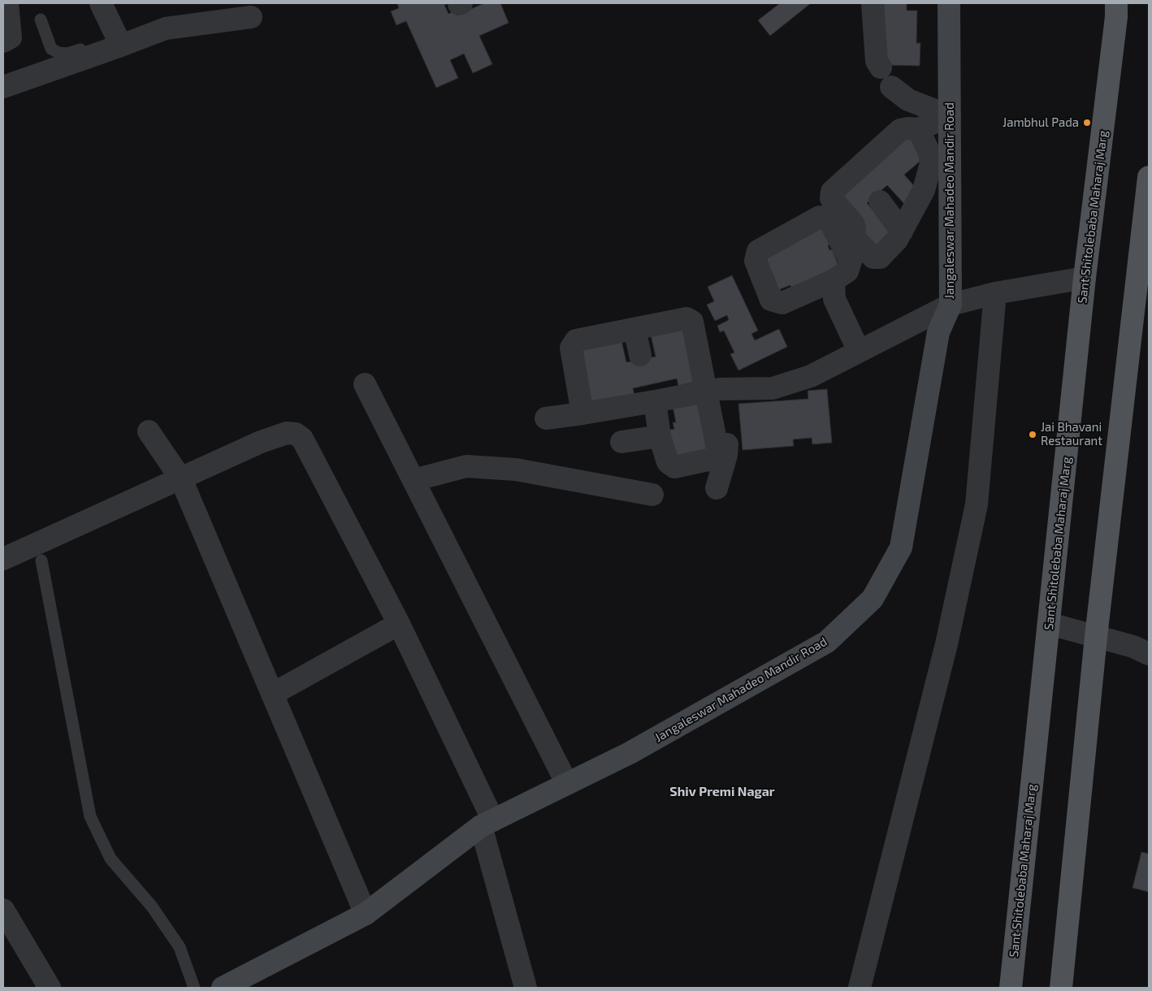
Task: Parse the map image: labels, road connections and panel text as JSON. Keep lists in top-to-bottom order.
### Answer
{
  "streets": {
    "main road": ["Jangaleswar Mahadeo Mandir Road", "Sant Shitolebaba Maharaj Marg"]
  },
  "districts": ["Shiv Premi Nagar"],
  "places": ["Jambhul Pada", "Jai Bhavani Restaurant"]
}
